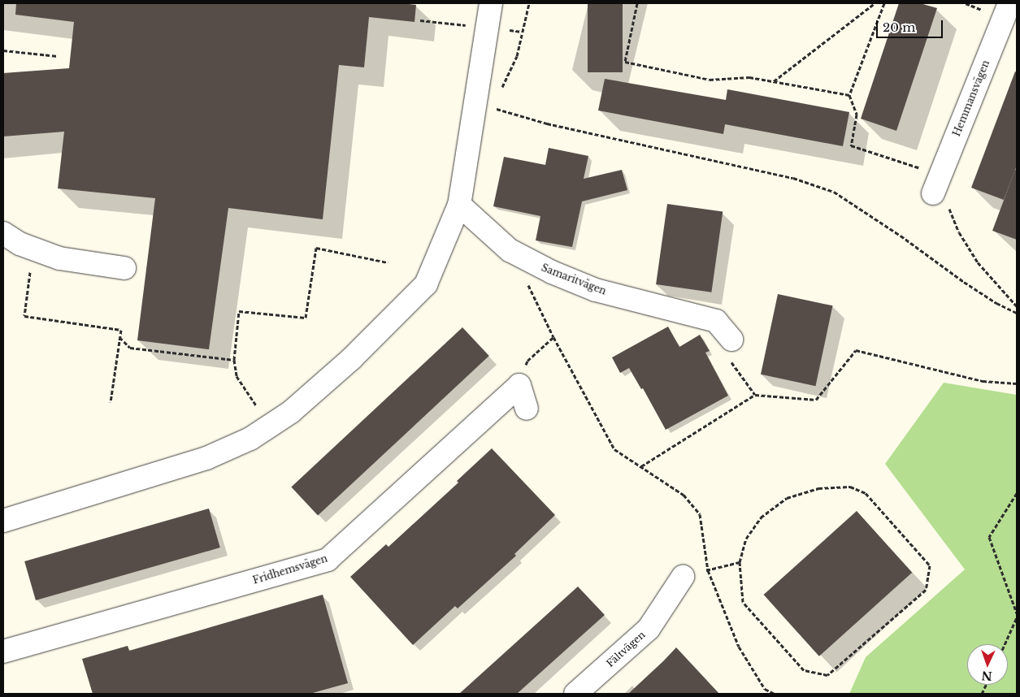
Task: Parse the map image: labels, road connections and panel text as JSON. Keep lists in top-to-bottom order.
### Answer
{
  "streets": {
    "street": [
      "Hemmansvägen",
      "Samaritvägen",
      "Fridhemsvägen",
      "Fältvägen"
    ]
  },
  "scale_bar": "20 m",
  "north": "bottom"
}
